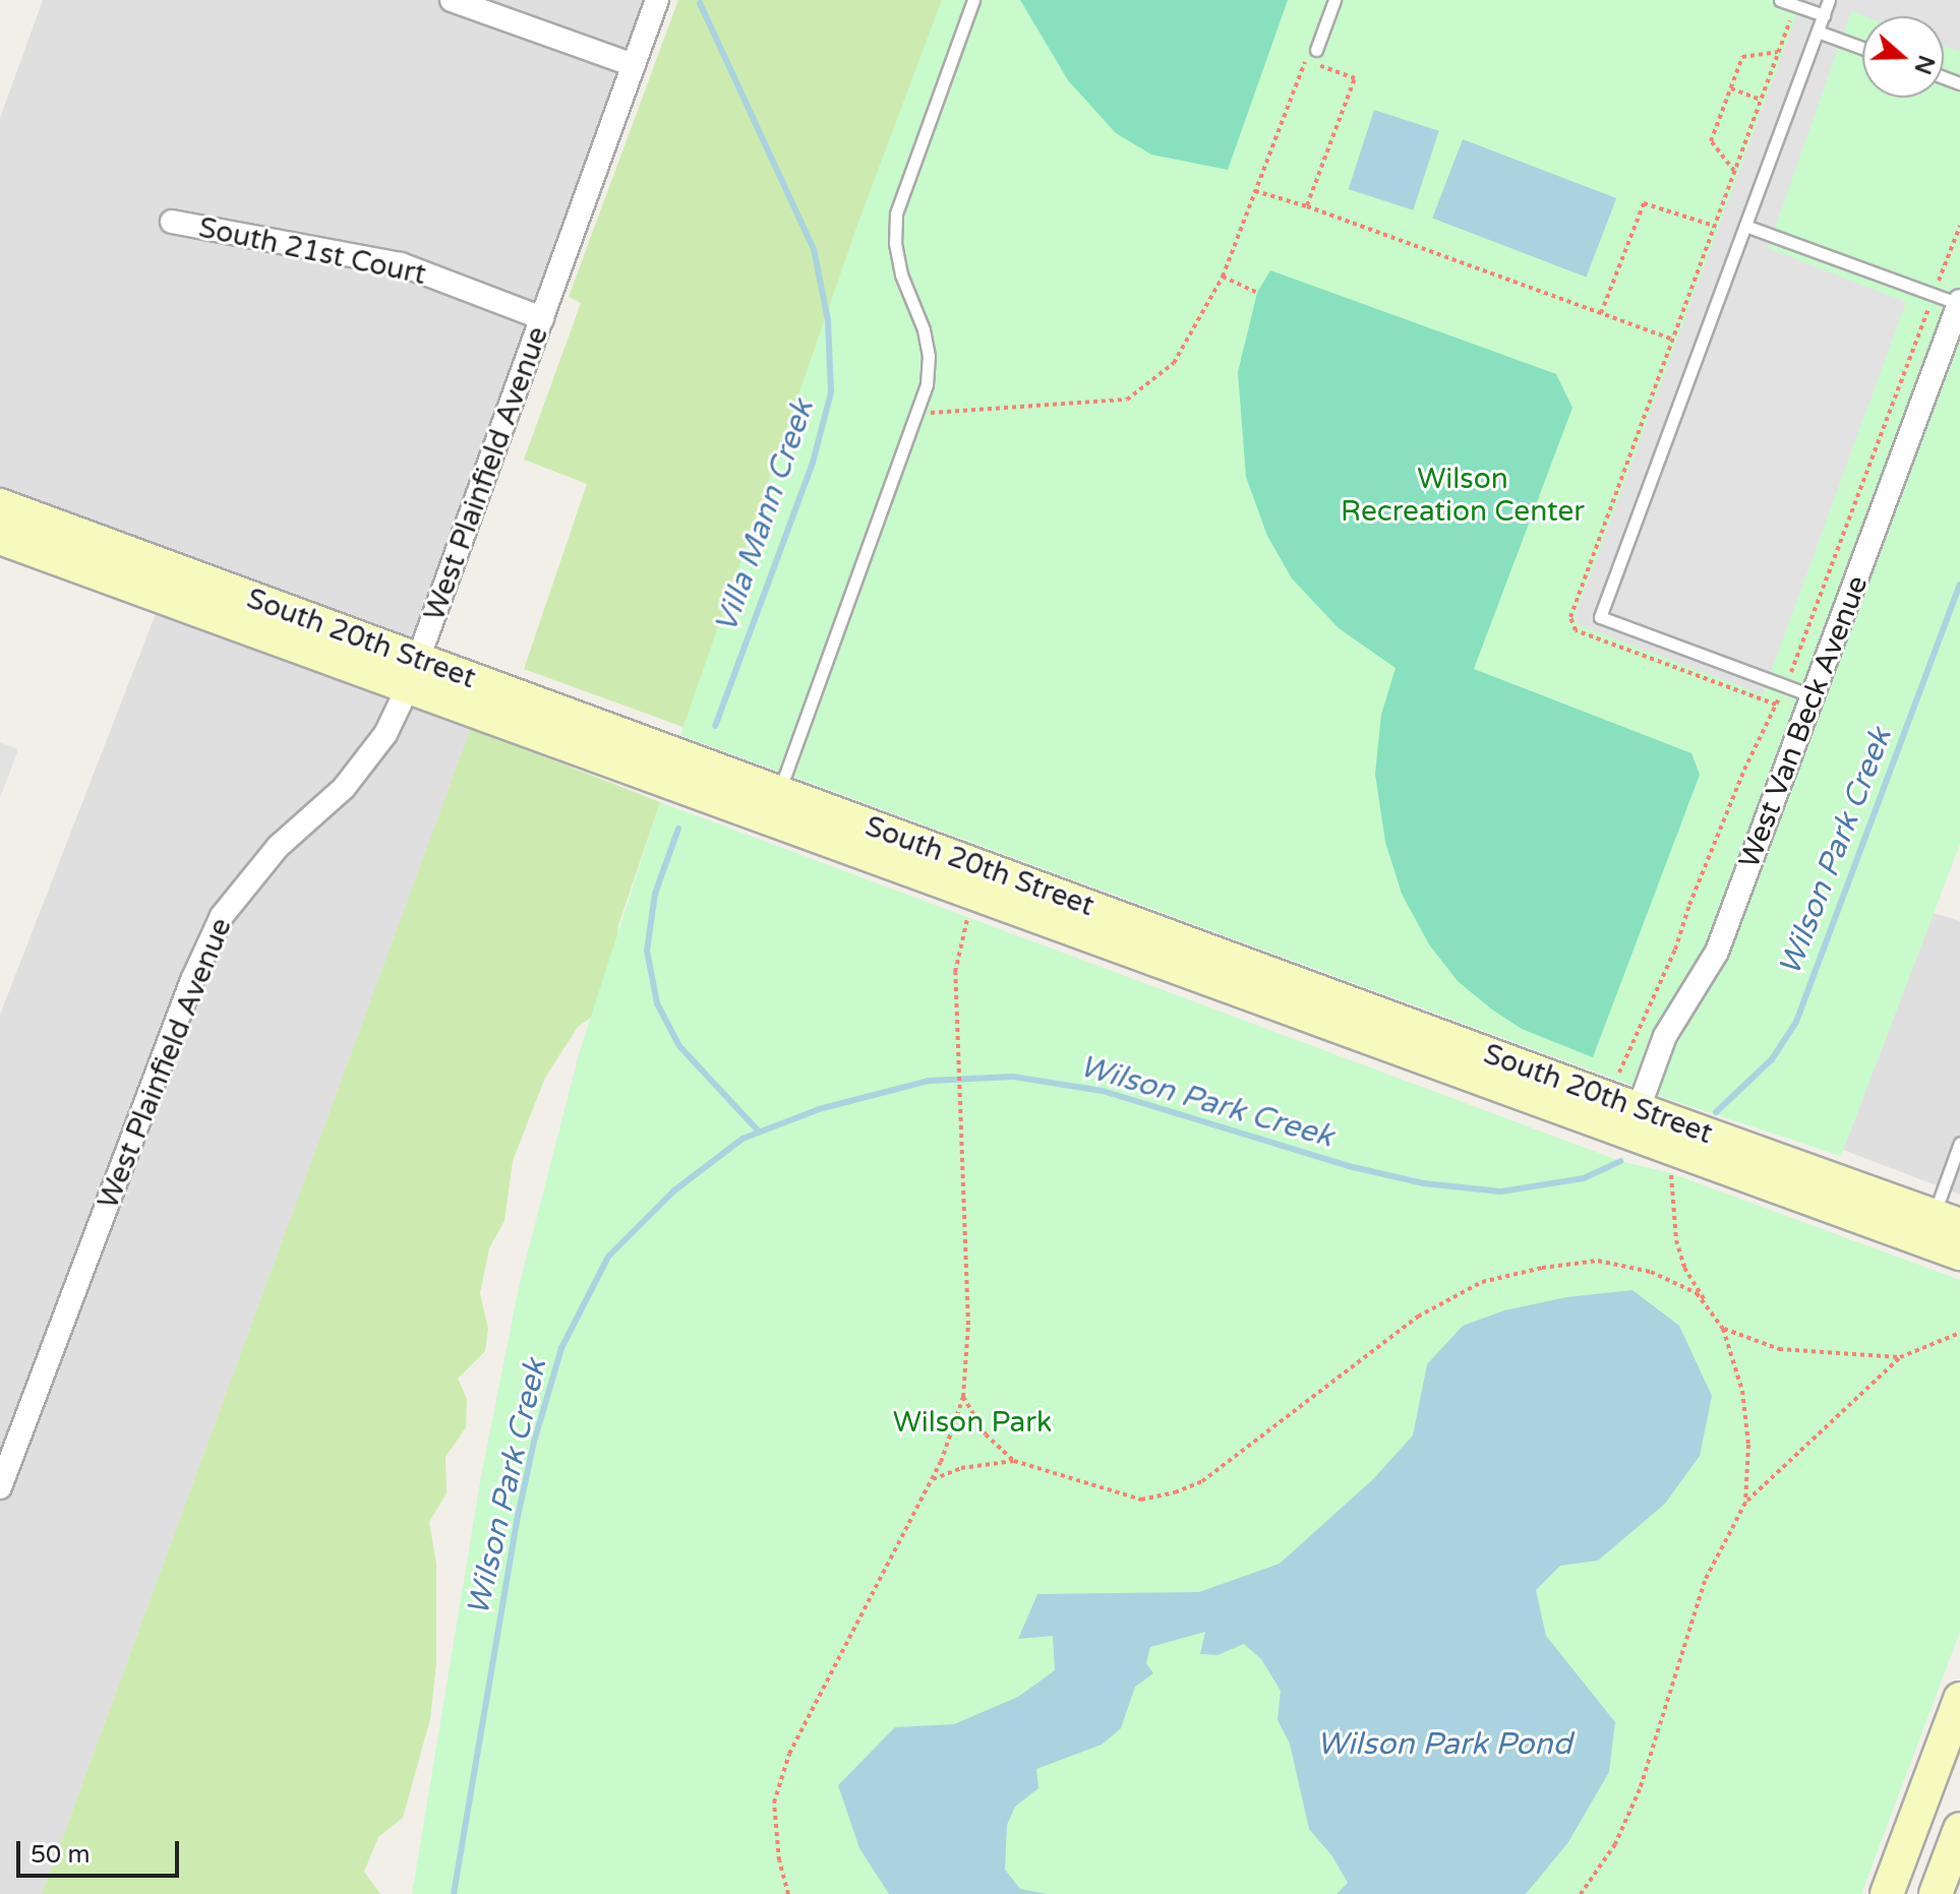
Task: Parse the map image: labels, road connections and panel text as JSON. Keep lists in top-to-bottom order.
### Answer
{
  "streets": {
    "street": [
      "South 21st Court",
      "West Plainfield Avenue",
      "South 20th Street",
      "West Van Beck Avenue"
    ]
  },
  "crossings": [
    ["South 21st Court", "West Plainfield Avenue"],
    ["West Plainfield Avenue", "South 20th Street"],
    ["South 20th Street", "West Van Beck Avenue"]
  ],
  "water": ["Villa Mann Creek", "Wilson Park Creek", "Wilson Park Pond"],
  "parks": ["Wilson Recreation Center", "Wilson Park"],
  "scale_bar": "50 m",
  "north": "right"
}
